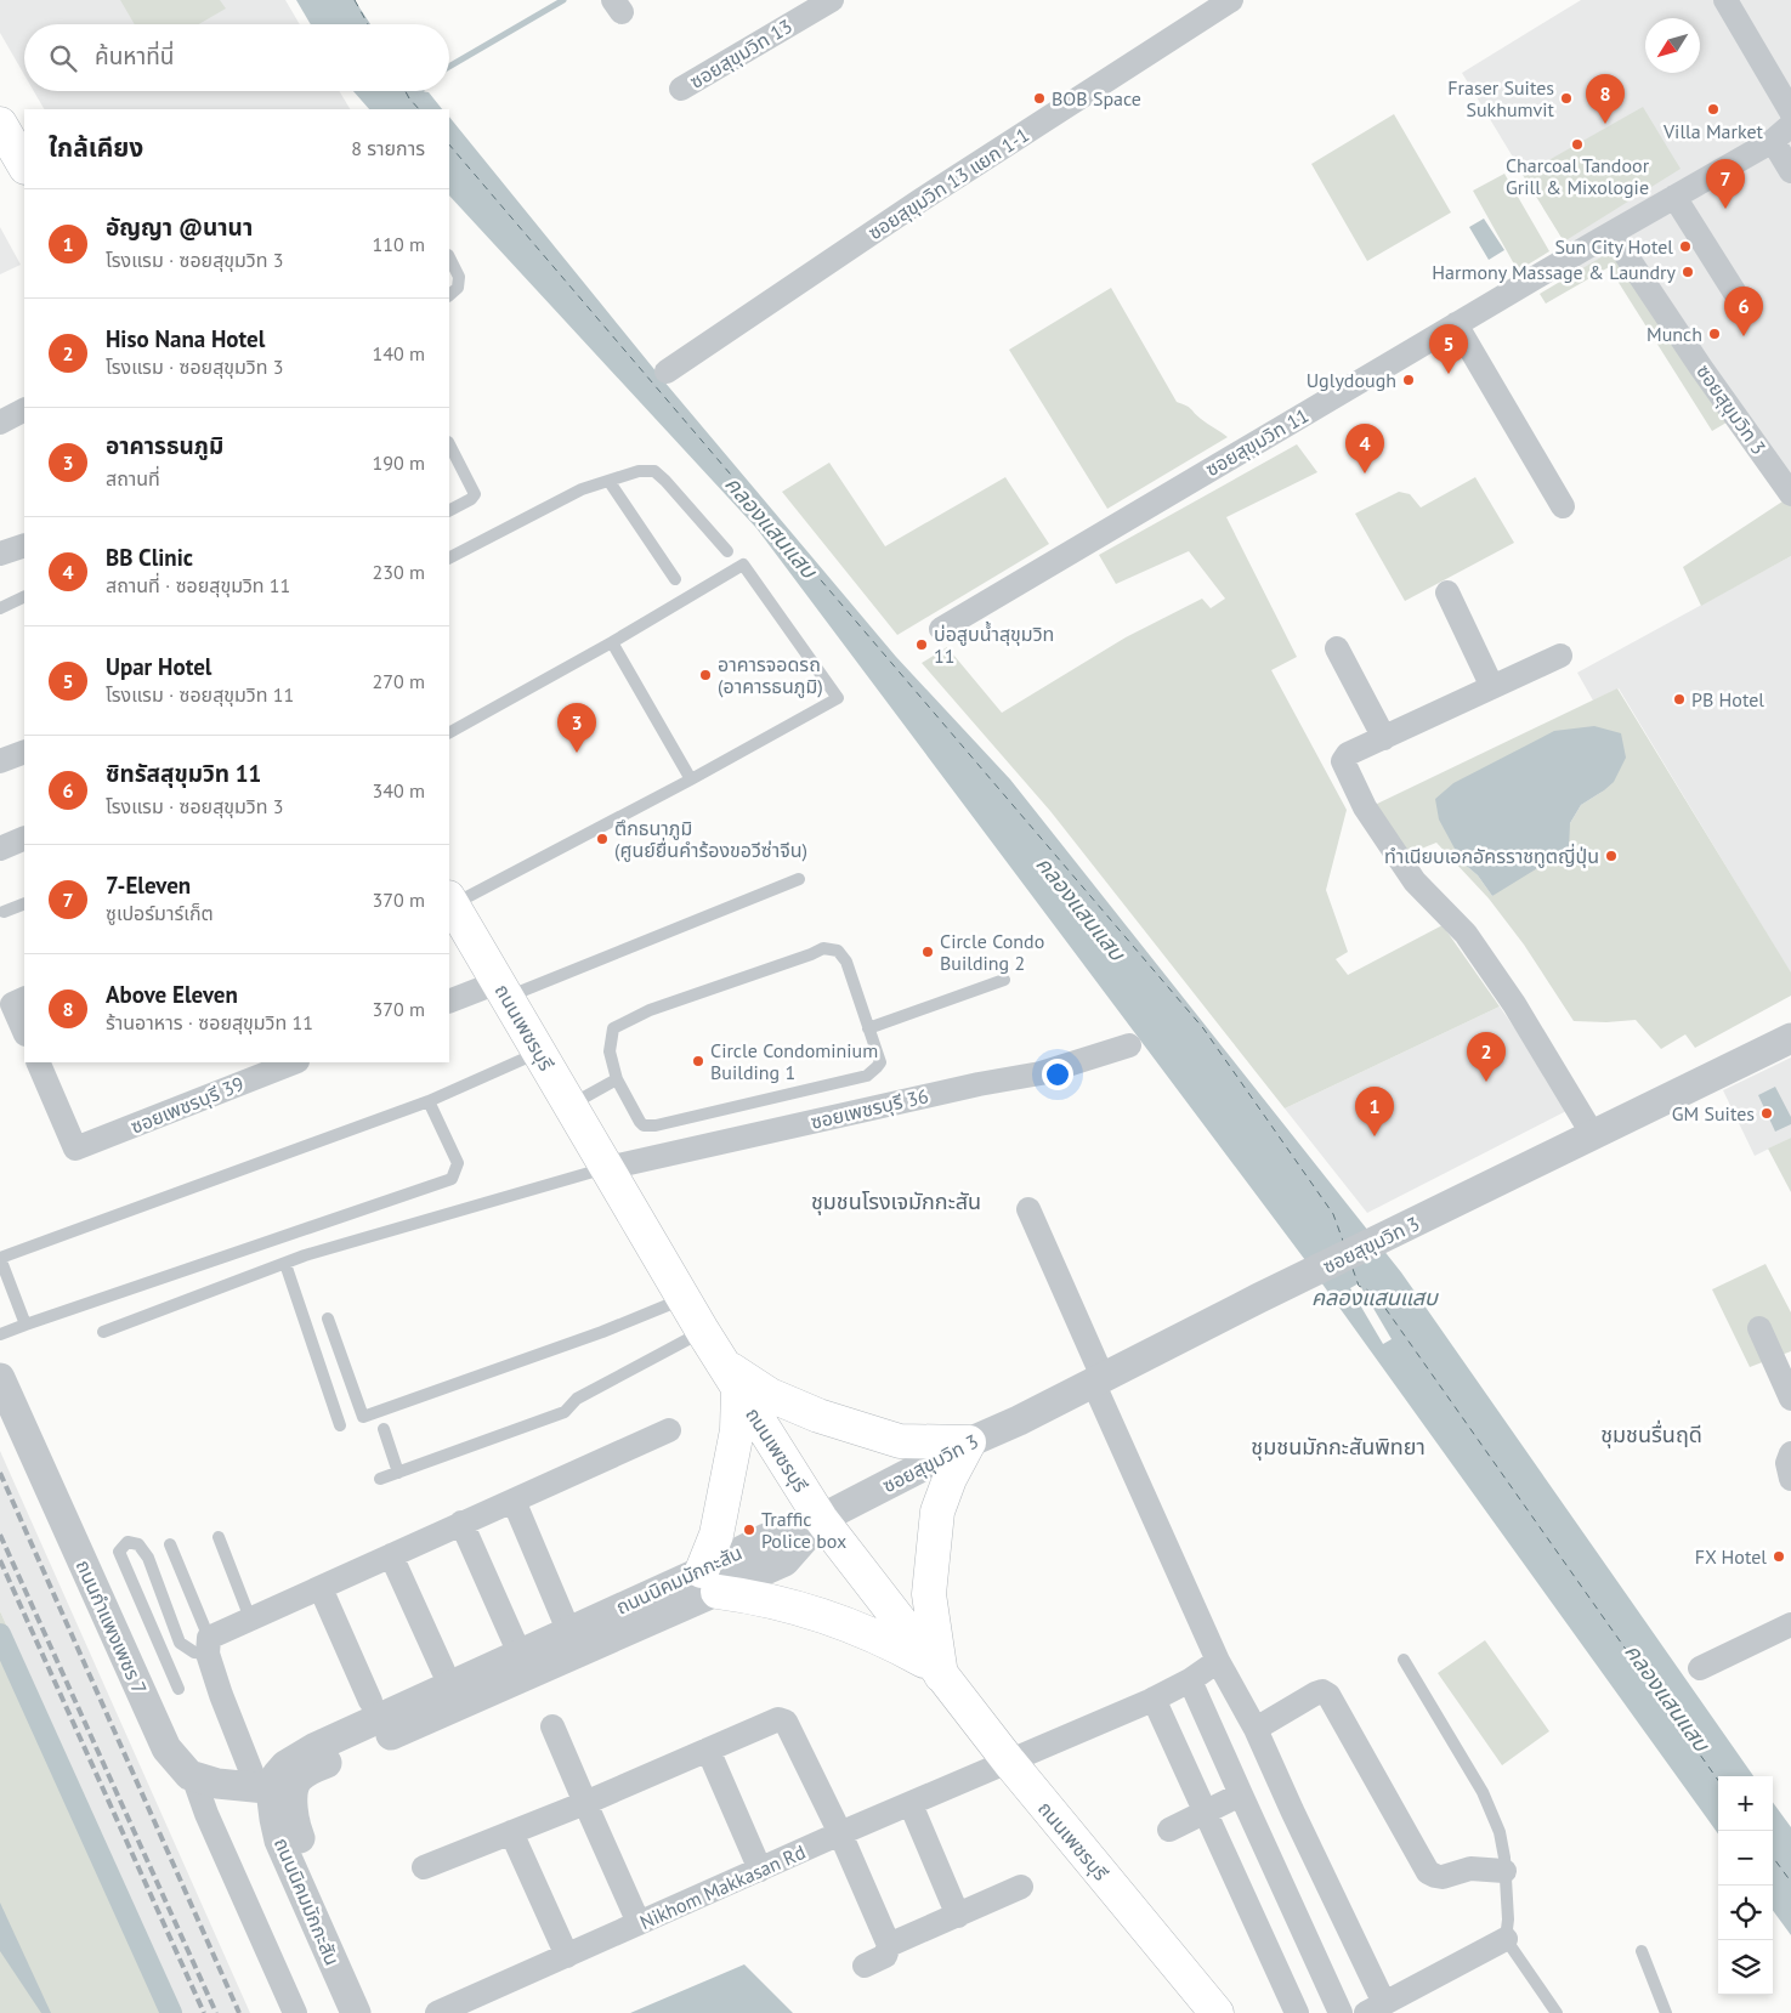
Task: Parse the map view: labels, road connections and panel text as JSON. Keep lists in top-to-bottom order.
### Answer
{
  "streets": {
    "main road": ["ถนนเพชรบุรี"],
    "street": [
      "ซอยสุขุมวิท 13",
      "ซอยสุขุมวิท 13 แยก 1-1",
      "ซอยสุขุมวิท 3",
      "ซอยสุขุมวิท 11",
      "ซอยเพชรบุรี 39",
      "ซอยเพชรบุรี 36",
      "ถนนนิคมมักกะสัน",
      "ถนนกำแพงเพชร 7",
      "Nikhom Makkasan Rd"
    ]
  },
  "crossings": [
    ["ซอยสุขุมวิท 3", "ซอยสุขุมวิท 11"],
    ["ซอยสุขุมวิท 3", "ถนนเพชรบุรี"],
    ["ซอยสุขุมวิท 3", "ถนนนิคมมักกะสัน"],
    ["ถนนเพชรบุรี", "ซอยเพชรบุรี 36"],
    ["ถนนเพชรบุรี", "ถนนนิคมมักกะสัน"],
    ["ถนนเพชรบุรี", "Nikhom Makkasan Rd"]
  ],
  "districts": ["ชุมชนโรงเจมักกะสัน", "ชุมชนรื่นฤดี", "ชุมชนมักกะสันพิทยา"],
  "water": ["คลองแสนแสบ"],
  "places": [
    "BOB Space",
    "Fraser Suites Sukhumvit",
    "Villa Market",
    "Charcoal Tandoor Grill & Mixologie",
    "Sun City Hotel",
    "Harmony Massage & Laundry",
    "Munch",
    "Uglydough",
    "บ่อสูบน้ำสุขุมวิท 11",
    "อาคารจอดรถ (อาคารธนภูมิ)",
    "PB Hotel",
    "ตึกธนาภูมิ (ศูนย์ยื่นคำร้องขอวีซ่าจีน)",
    "ทำเนียบเอกอัครราชทูตญี่ปุ่น",
    "Circle Condo Building 2",
    "Circle Condominium Building 1",
    "GM Suites",
    "Traffic Police box",
    "FX Hotel"
  ],
  "north": "bottom left",
  "page": {
    "search": "ค้นหาที่นี่",
    "pins": [
      "8",
      "7",
      "6",
      "5",
      "4",
      "3",
      "2",
      "1"
    ],
    "heading": ["ใกล้เคียง", "8 รายการ"],
    "list": [
      {
        "mark": "1",
        "name": "อัญญา @นานา",
        "note": "โรงแรม · ซอยสุขุมวิท 3",
        "value": "110 m"
      },
      {
        "mark": "2",
        "name": "Hiso Nana Hotel",
        "note": "โรงแรม · ซอยสุขุมวิท 3",
        "value": "140 m"
      },
      {
        "mark": "3",
        "name": "อาคารธนภูมิ",
        "note": "สถานที่",
        "value": "190 m"
      },
      {
        "mark": "4",
        "name": "BB Clinic",
        "note": "สถานที่ · ซอยสุขุมวิท 11",
        "value": "230 m"
      },
      {
        "mark": "5",
        "name": "Upar Hotel",
        "note": "โรงแรม · ซอยสุขุมวิท 11",
        "value": "270 m"
      },
      {
        "mark": "6",
        "name": "ซิทรัสสุขุมวิท 11",
        "note": "โรงแรม · ซอยสุขุมวิท 3",
        "value": "340 m"
      },
      {
        "mark": "7",
        "name": "7-Eleven",
        "note": "ซูเปอร์มาร์เก็ต",
        "value": "370 m"
      },
      {
        "mark": "8",
        "name": "Above Eleven",
        "note": "ร้านอาหาร · ซอยสุขุมวิท 11",
        "value": "370 m"
      }
    ],
    "map_buttons": ["+", "−"]
  }
}
